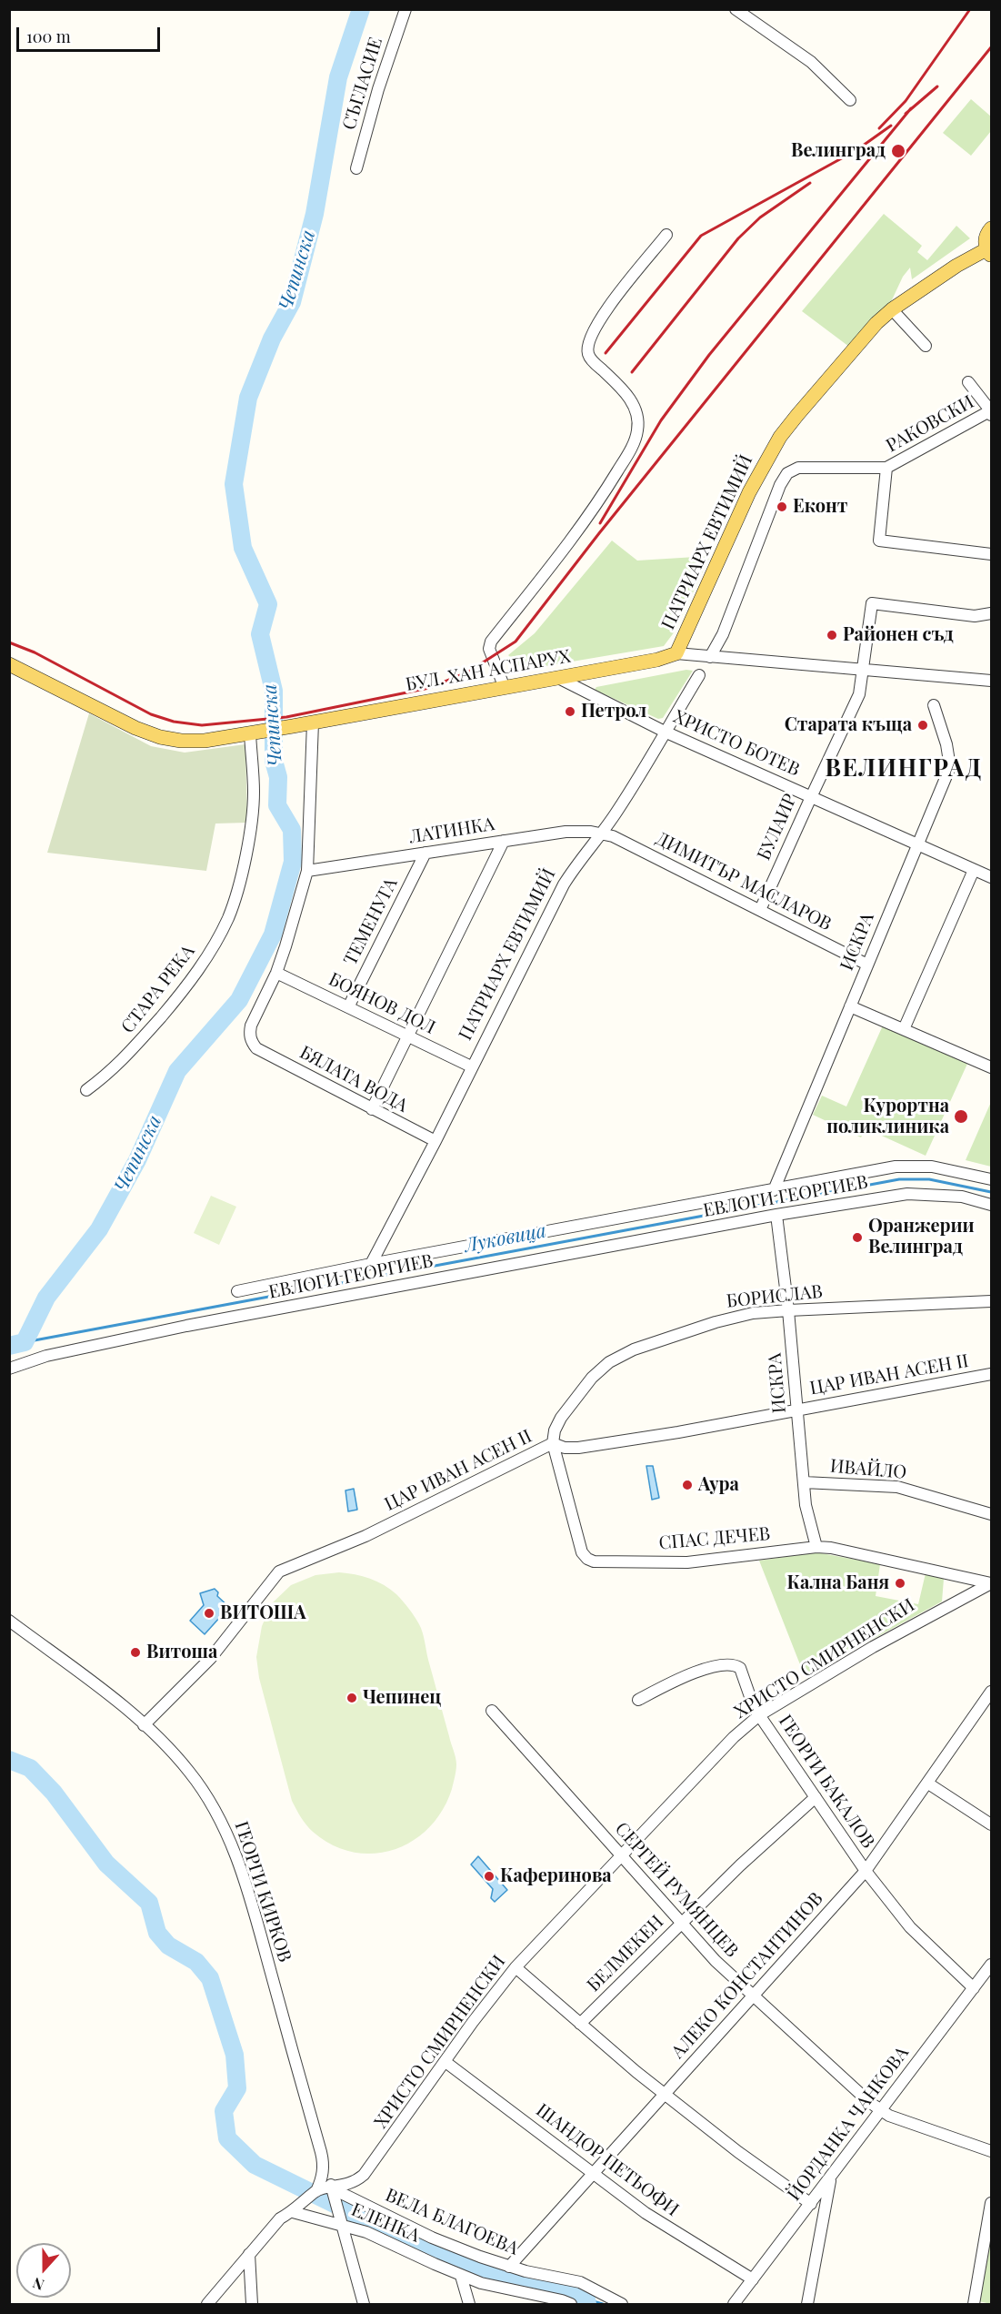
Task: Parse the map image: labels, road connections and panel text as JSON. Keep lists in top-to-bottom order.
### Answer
{
  "streets": {
    "main road": ["ПАТРИАРХ ЕВТИМИЙ", "БУЛ. ХАН АСПАРУХ"],
    "street": [
      "СЪГЛАСИЕ",
      "РАКОВСКИ",
      "ХРИСТО БОТЕВ",
      "БУЛАИР",
      "ЛАТИНКА",
      "ДИМИТЪР МАСЛАРОВ",
      "ТЕМЕНУГА",
      "ИСКРА",
      "СТАРА РЕКА",
      "БОЯНОВ ДОЛ",
      "БЯЛАТА ВОДА",
      "ЕВЛОГИ ГЕОРГИЕВ",
      "БОРИСЛАВ",
      "ЦАР ИВАН АСЕН II",
      "ИВАЙЛО",
      "СПАС ДЕЧЕВ",
      "ХРИСТО СМИРНЕНСКИ",
      "ГЕОРГИ БАКАЛОВ",
      "СЕРГЕЙ РУМЯНЦЕВ",
      "ГЕОРГИ КИРКОВ",
      "БЕЛМЕКЕН",
      "АЛЕКО КОНСТАНТИНОВ",
      "ЙОРДАНКА ЧАНКОВА",
      "ШАНДОР ПЕТЬОФИ",
      "ВЕЛА БЛАГОЕВА",
      "ЕЛЕНКА"
    ]
  },
  "crossings": [
    ["ПАТРИАРХ ЕВТИМИЙ", "БУЛ. ХАН АСПАРУХ"],
    ["ПАТРИАРХ ЕВТИМИЙ", "ХРИСТО БОТЕВ"],
    ["ПАТРИАРХ ЕВТИМИЙ", "ЛАТИНКА"],
    ["ПАТРИАРХ ЕВТИМИЙ", "ДИМИТЪР МАСЛАРОВ"],
    ["ПАТРИАРХ ЕВТИМИЙ", "БОЯНОВ ДОЛ"],
    ["ПАТРИАРХ ЕВТИМИЙ", "БЯЛАТА ВОДА"],
    ["ПАТРИАРХ ЕВТИМИЙ", "ЕВЛОГИ ГЕОРГИЕВ"],
    ["БУЛ. ХАН АСПАРУХ", "ХРИСТО БОТЕВ"],
    ["БУЛ. ХАН АСПАРУХ", "БУЛАИР"],
    ["БУЛ. ХАН АСПАРУХ", "СТАРА РЕКА"],
    ["ХРИСТО БОТЕВ", "БУЛАИР"],
    ["ХРИСТО БОТЕВ", "ИСКРА"],
    ["БУЛАИР", "ДИМИТЪР МАСЛАРОВ"],
    ["ЛАТИНКА", "ДИМИТЪР МАСЛАРОВ"],
    ["ЛАТИНКА", "ТЕМЕНУГА"],
    ["ДИМИТЪР МАСЛАРОВ", "ИСКРА"],
    ["ТЕМЕНУГА", "БОЯНОВ ДОЛ"],
    ["ИСКРА", "ЕВЛОГИ ГЕОРГИЕВ"],
    ["ИСКРА", "БОРИСЛАВ"],
    ["ИСКРА", "ЦАР ИВАН АСЕН II"],
    ["ИСКРА", "ИВАЙЛО"],
    ["ИСКРА", "СПАС ДЕЧЕВ"],
    ["БОЯНОВ ДОЛ", "БЯЛАТА ВОДА"],
    ["БОРИСЛАВ", "ЦАР ИВАН АСЕН II"],
    ["БОРИСЛАВ", "СПАС ДЕЧЕВ"],
    ["ЦАР ИВАН АСЕН II", "СПАС ДЕЧЕВ"],
    ["ЦАР ИВАН АСЕН II", "ГЕОРГИ КИРКОВ"],
    ["СПАС ДЕЧЕВ", "ХРИСТО СМИРНЕНСКИ"],
    ["ХРИСТО СМИРНЕНСКИ", "ГЕОРГИ БАКАЛОВ"],
    ["ХРИСТО СМИРНЕНСКИ", "СЕРГЕЙ РУМЯНЦЕВ"],
    ["ХРИСТО СМИРНЕНСКИ", "ГЕОРГИ КИРКОВ"],
    ["ХРИСТО СМИРНЕНСКИ", "ШАНДОР ПЕТЬОФИ"],
    ["ХРИСТО СМИРНЕНСКИ", "ВЕЛА БЛАГОЕВА"],
    ["ГЕОРГИ БАКАЛОВ", "БЕЛМЕКЕН"],
    ["ГЕОРГИ БАКАЛОВ", "АЛЕКО КОНСТАНТИНОВ"],
    ["ГЕОРГИ БАКАЛОВ", "ЙОРДАНКА ЧАНКОВА"],
    ["СЕРГЕЙ РУМЯНЦЕВ", "БЕЛМЕКЕН"],
    ["СЕРГЕЙ РУМЯНЦЕВ", "АЛЕКО КОНСТАНТИНОВ"],
    ["СЕРГЕЙ РУМЯНЦЕВ", "ЙОРДАНКА ЧАНКОВА"],
    ["ГЕОРГИ КИРКОВ", "ВЕЛА БЛАГОЕВА"],
    ["ГЕОРГИ КИРКОВ", "ЕЛЕНКА"],
    ["АЛЕКО КОНСТАНТИНОВ", "ШАНДОР ПЕТЬОФИ"],
    ["АЛЕКО КОНСТАНТИНОВ", "ВЕЛА БЛАГОЕВА"],
    ["ЙОРДАНКА ЧАНКОВА", "ШАНДОР ПЕТЬОФИ"]
  ],
  "districts": ["ВЕЛИНГРАД"],
  "water": ["Чепинска", "Луковица"],
  "places": [
    "Велинград",
    "Еконт",
    "Районен съд",
    "Петрол",
    "Старата къща",
    "Курортна поликлиника",
    "Оранжерии Велинград",
    "Аура",
    "Кална Баня",
    "ВИТОША",
    "Витоша",
    "Чепинец",
    "Каферинова"
  ],
  "scale_bar": "100 m",
  "north": "bottom"
}
